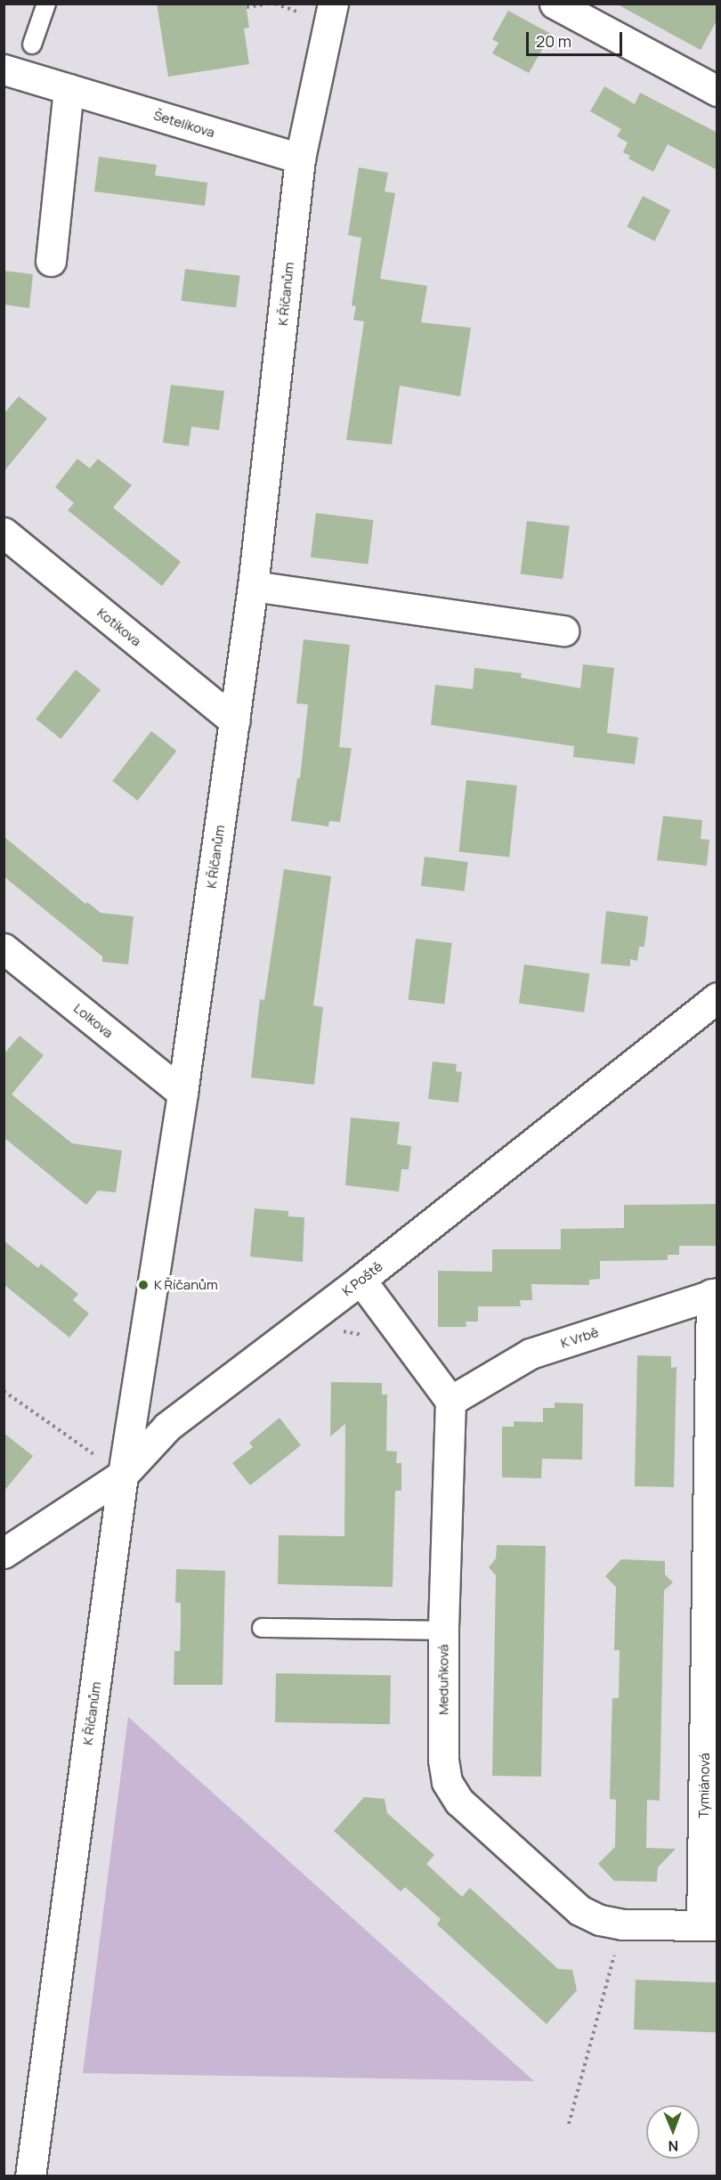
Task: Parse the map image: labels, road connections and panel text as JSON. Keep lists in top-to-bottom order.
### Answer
{
  "streets": {
    "street": [
      "Šetelíkova",
      "K Říčanům",
      "Kotíkova",
      "Lolkova",
      "K Poště",
      "K Vrbě",
      "Meduňková",
      "Tymiánová"
    ]
  },
  "crossings": [
    ["Šetelíkova", "K Říčanům"],
    ["K Říčanům", "Kotíkova"],
    ["K Říčanům", "Lolkova"],
    ["K Říčanům", "K Poště"],
    ["K Vrbě", "Meduňková"],
    ["K Vrbě", "Tymiánová"],
    ["Meduňková", "Tymiánová"]
  ],
  "places": ["K Říčanům"],
  "scale_bar": "20 m",
  "north": "bottom"
}
